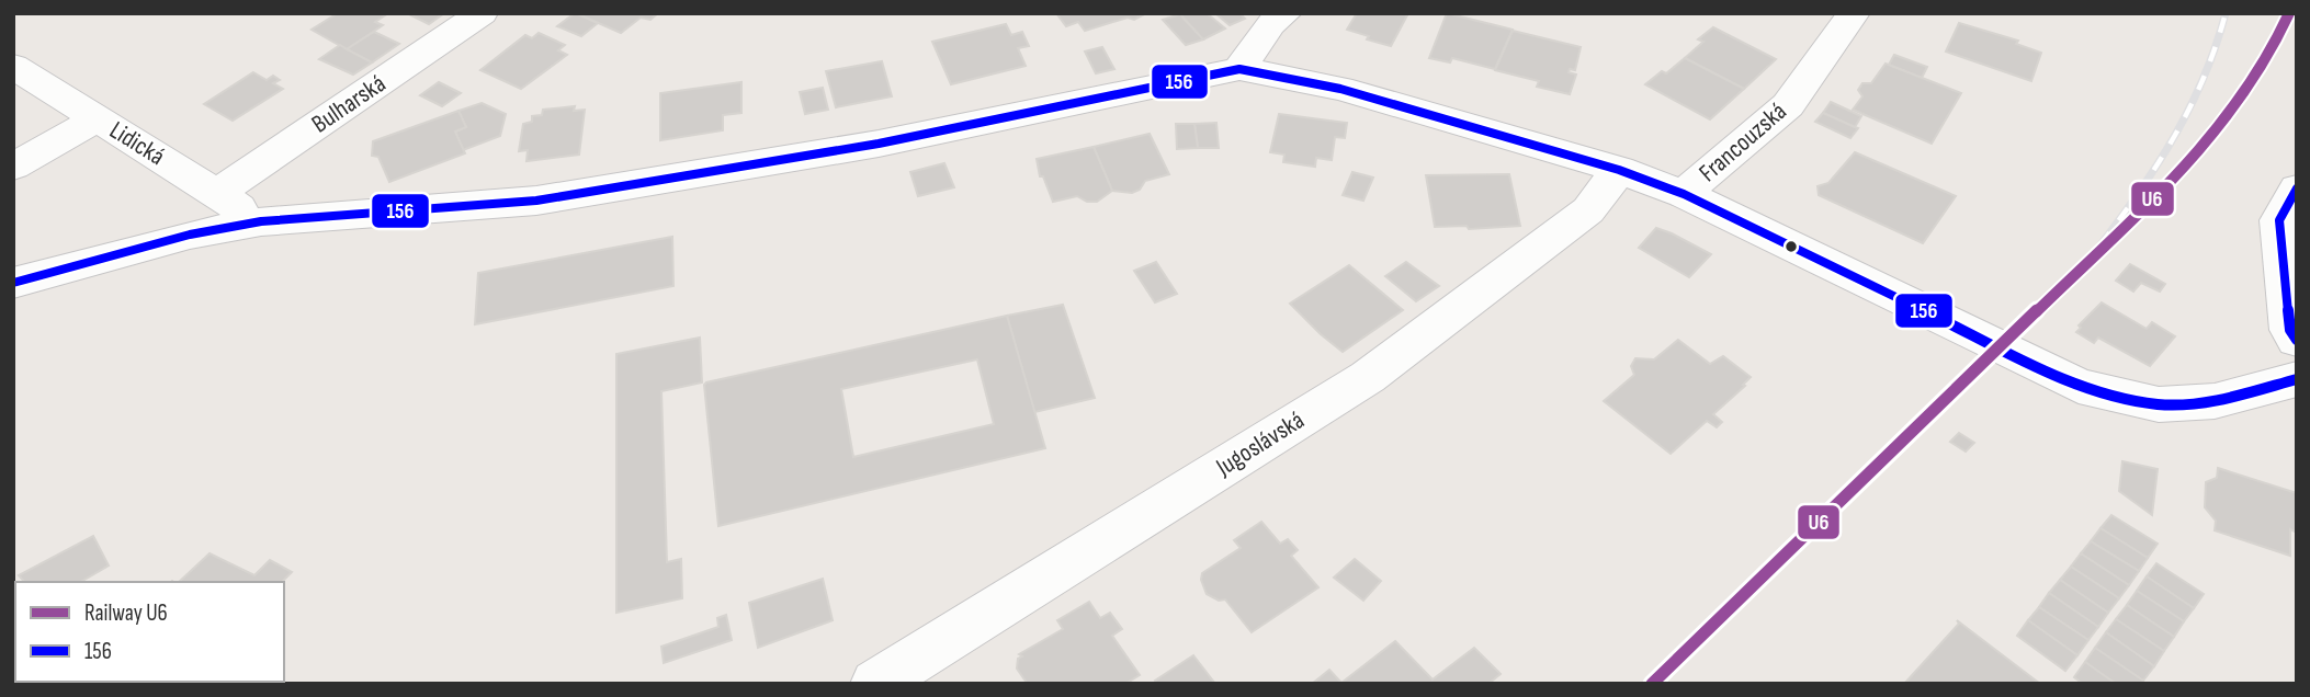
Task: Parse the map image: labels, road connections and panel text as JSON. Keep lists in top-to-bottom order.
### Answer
{
  "streets": {
    "street": [
      "Bulharská",
      "Francouzská",
      "Lidická",
      "Jugoslávská"
    ]
  },
  "crossings": [
    ["Bulharská", "Lidická"]
  ],
  "lines": ["rail line U6", "transit line 156"],
  "legend": ["Railway U6", "156"]
}
